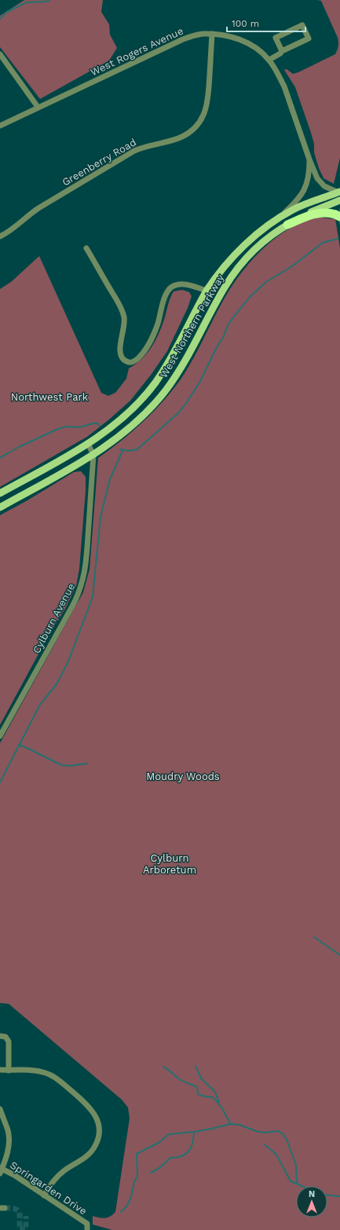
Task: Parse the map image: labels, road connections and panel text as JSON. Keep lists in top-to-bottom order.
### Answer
{
  "streets": {
    "main road": ["West Northern Parkway"],
    "street": [
      "West Rogers Avenue",
      "Greenberry Road",
      "Cylburn Avenue",
      "Springarden Drive"
    ]
  },
  "crossings": [
    ["West Rogers Avenue", "Greenberry Road"],
    ["West Rogers Avenue", "West Northern Parkway"],
    ["West Northern Parkway", "Cylburn Avenue"]
  ],
  "parks": ["Northwest Park", "Moudry Woods", "Cylburn Arboretum"],
  "scale_bar": "100 m",
  "north": "top"
}
